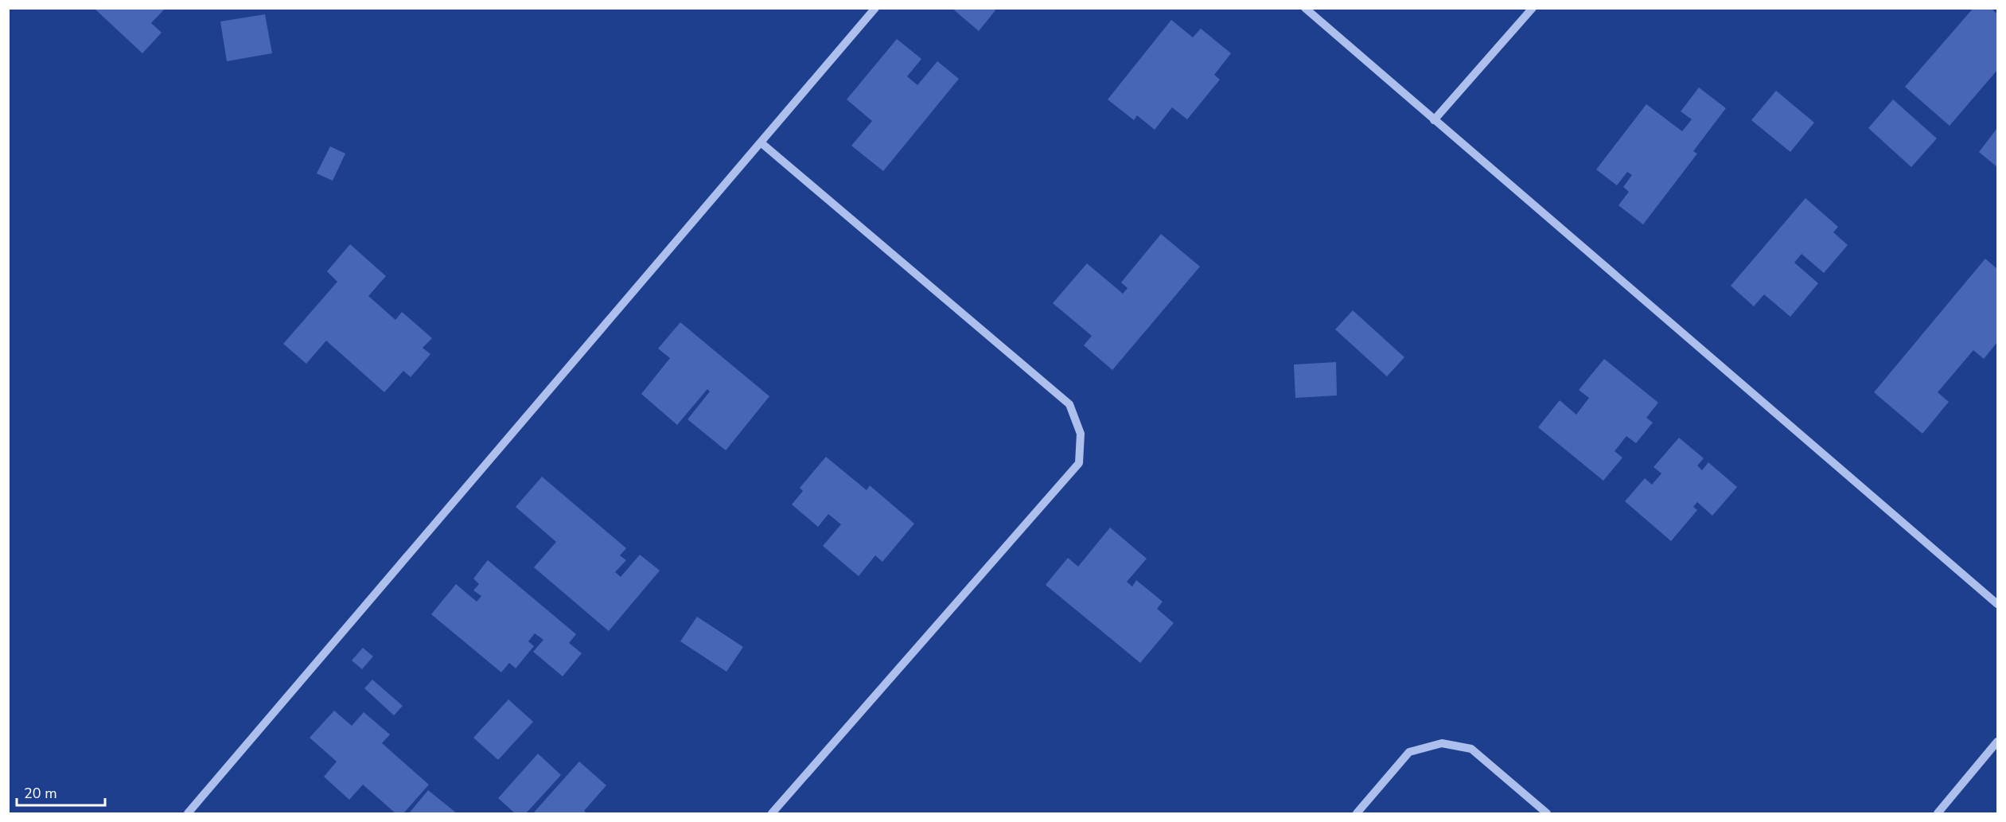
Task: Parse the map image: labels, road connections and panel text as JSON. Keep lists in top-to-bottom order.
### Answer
{
  "scale_bar": "20 m"
}
